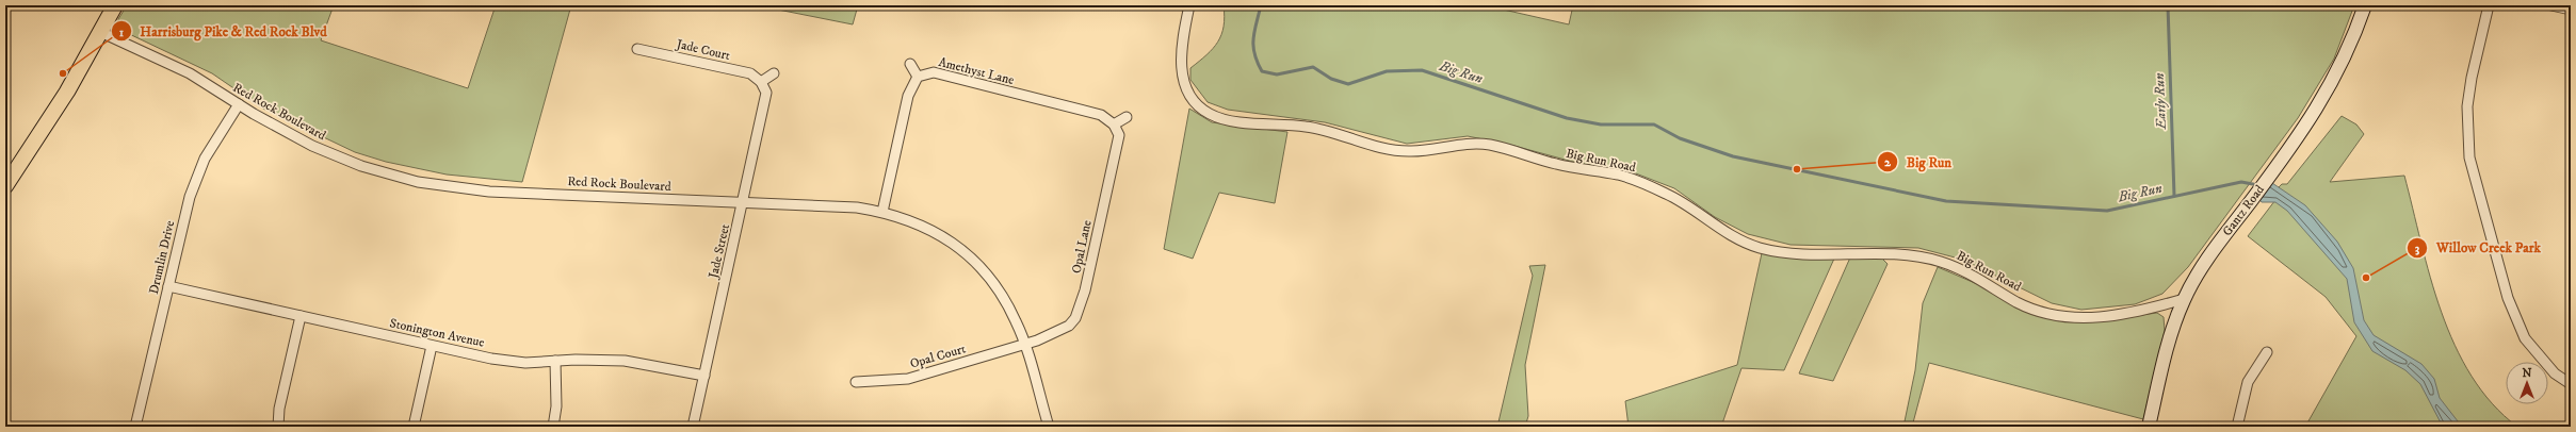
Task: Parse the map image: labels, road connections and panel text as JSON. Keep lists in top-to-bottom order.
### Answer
{
  "streets": {
    "main road": ["Gantz Road"],
    "street": [
      "Jade Court",
      "Amethyst Lane",
      "Red Rock Boulevard",
      "Big Run Road",
      "Opal Lane",
      "Jade Street",
      "Drumlin Drive",
      "Stonington Avenue",
      "Opal Court"
    ]
  },
  "crossings": [
    ["Jade Court", "Jade Street"],
    ["Amethyst Lane", "Opal Lane"],
    ["Red Rock Boulevard", "Opal Lane"],
    ["Red Rock Boulevard", "Jade Street"],
    ["Red Rock Boulevard", "Drumlin Drive"],
    ["Red Rock Boulevard", "Opal Court"],
    ["Big Run Road", "Gantz Road"],
    ["Opal Lane", "Opal Court"],
    ["Jade Street", "Stonington Avenue"],
    ["Drumlin Drive", "Stonington Avenue"]
  ],
  "water": ["Big Run", "Early Run"],
  "places": ["Harrisburg Pike & Red Rock Blvd", "Big Run", "Willow Creek Park"],
  "north": "top"
}
